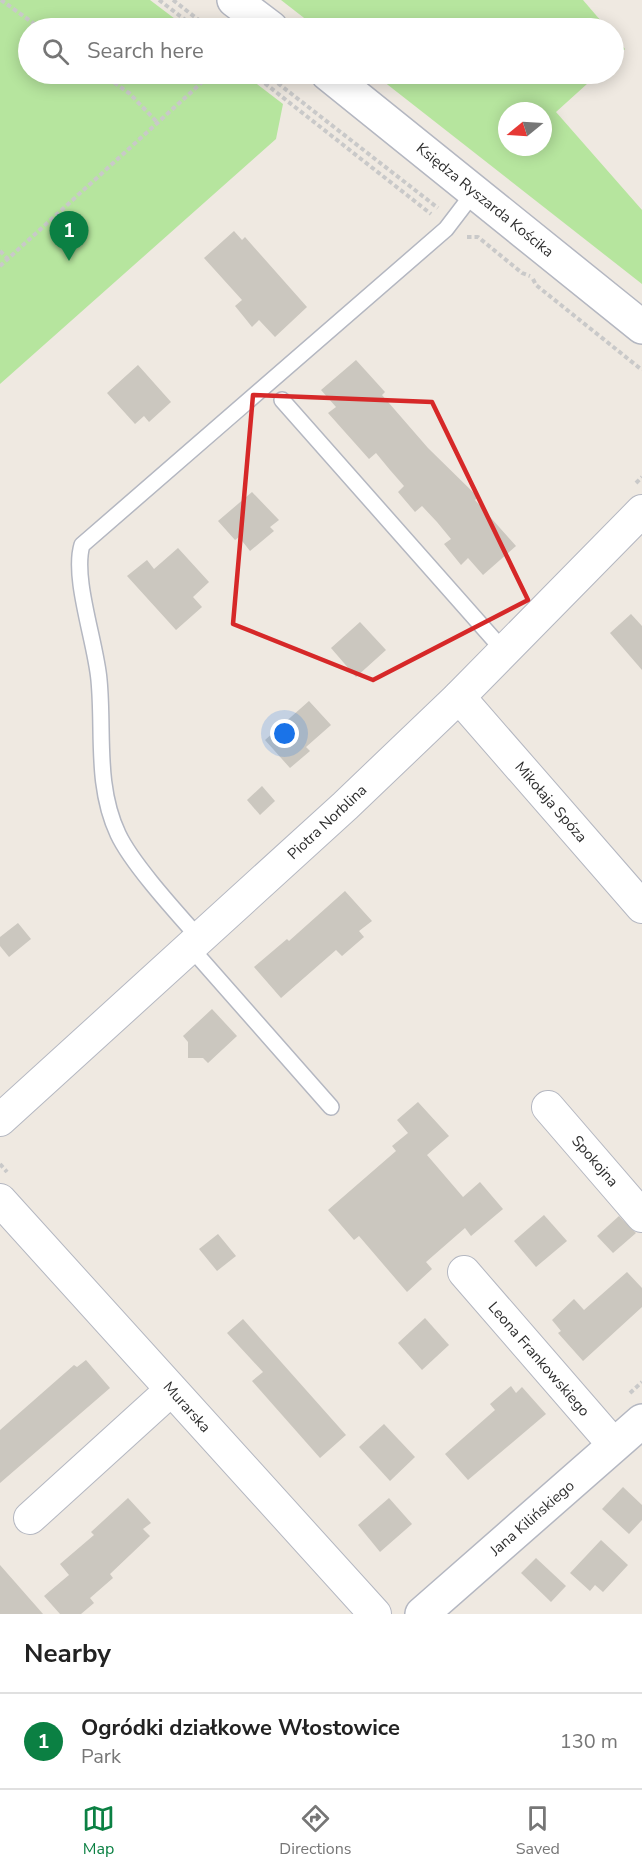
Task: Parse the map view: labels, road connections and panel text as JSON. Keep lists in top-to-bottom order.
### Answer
{
  "streets": {
    "street": [
      "Księdza Ryszarda Kościka",
      "Mikołaja Spóza",
      "Piotra Norblina",
      "Spokojna",
      "Leona Frankowskiego",
      "Murarska",
      "Jana Kilińskiego"
    ]
  },
  "crossings": [
    ["Mikołaja Spóza", "Piotra Norblina"],
    ["Leona Frankowskiego", "Jana Kilińskiego"]
  ],
  "north": "left",
  "page": {
    "search": "Search here",
    "pins": "1",
    "heading": "Nearby",
    "list": [
      {
        "mark": "1",
        "name": "Ogródki działkowe Włostowice",
        "note": "Park",
        "value": "130 m"
      }
    ],
    "nav": ["Map", "Directions", "Saved"]
  }
}
